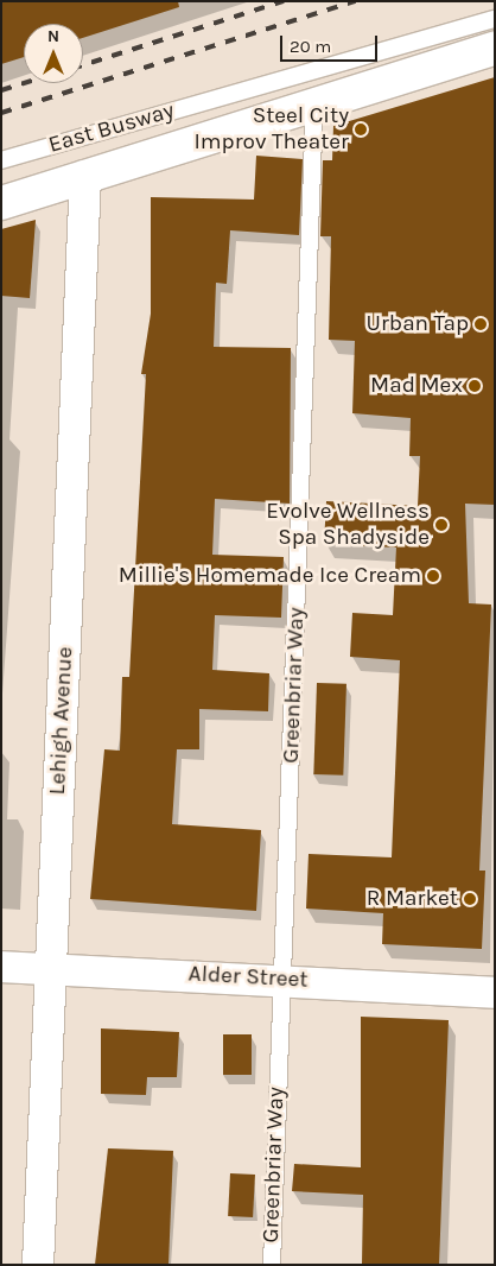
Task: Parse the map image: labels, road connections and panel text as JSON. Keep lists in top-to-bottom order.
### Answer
{
  "streets": {
    "street": ["Lehigh Avenue", "Alder Street"],
    "lane": ["East Busway", "Greenbriar Way"]
  },
  "crossings": [
    ["Greenbriar Way", "Alder Street"],
    ["Lehigh Avenue", "Alder Street"]
  ],
  "places": [
    "Steel City Improv Theater",
    "Urban Tap",
    "Mad Mex",
    "Evolve Wellness Spa Shadyside",
    "Millie's Homemade Ice Cream",
    "R Market"
  ],
  "scale_bar": "20 m",
  "north": "top"
}
